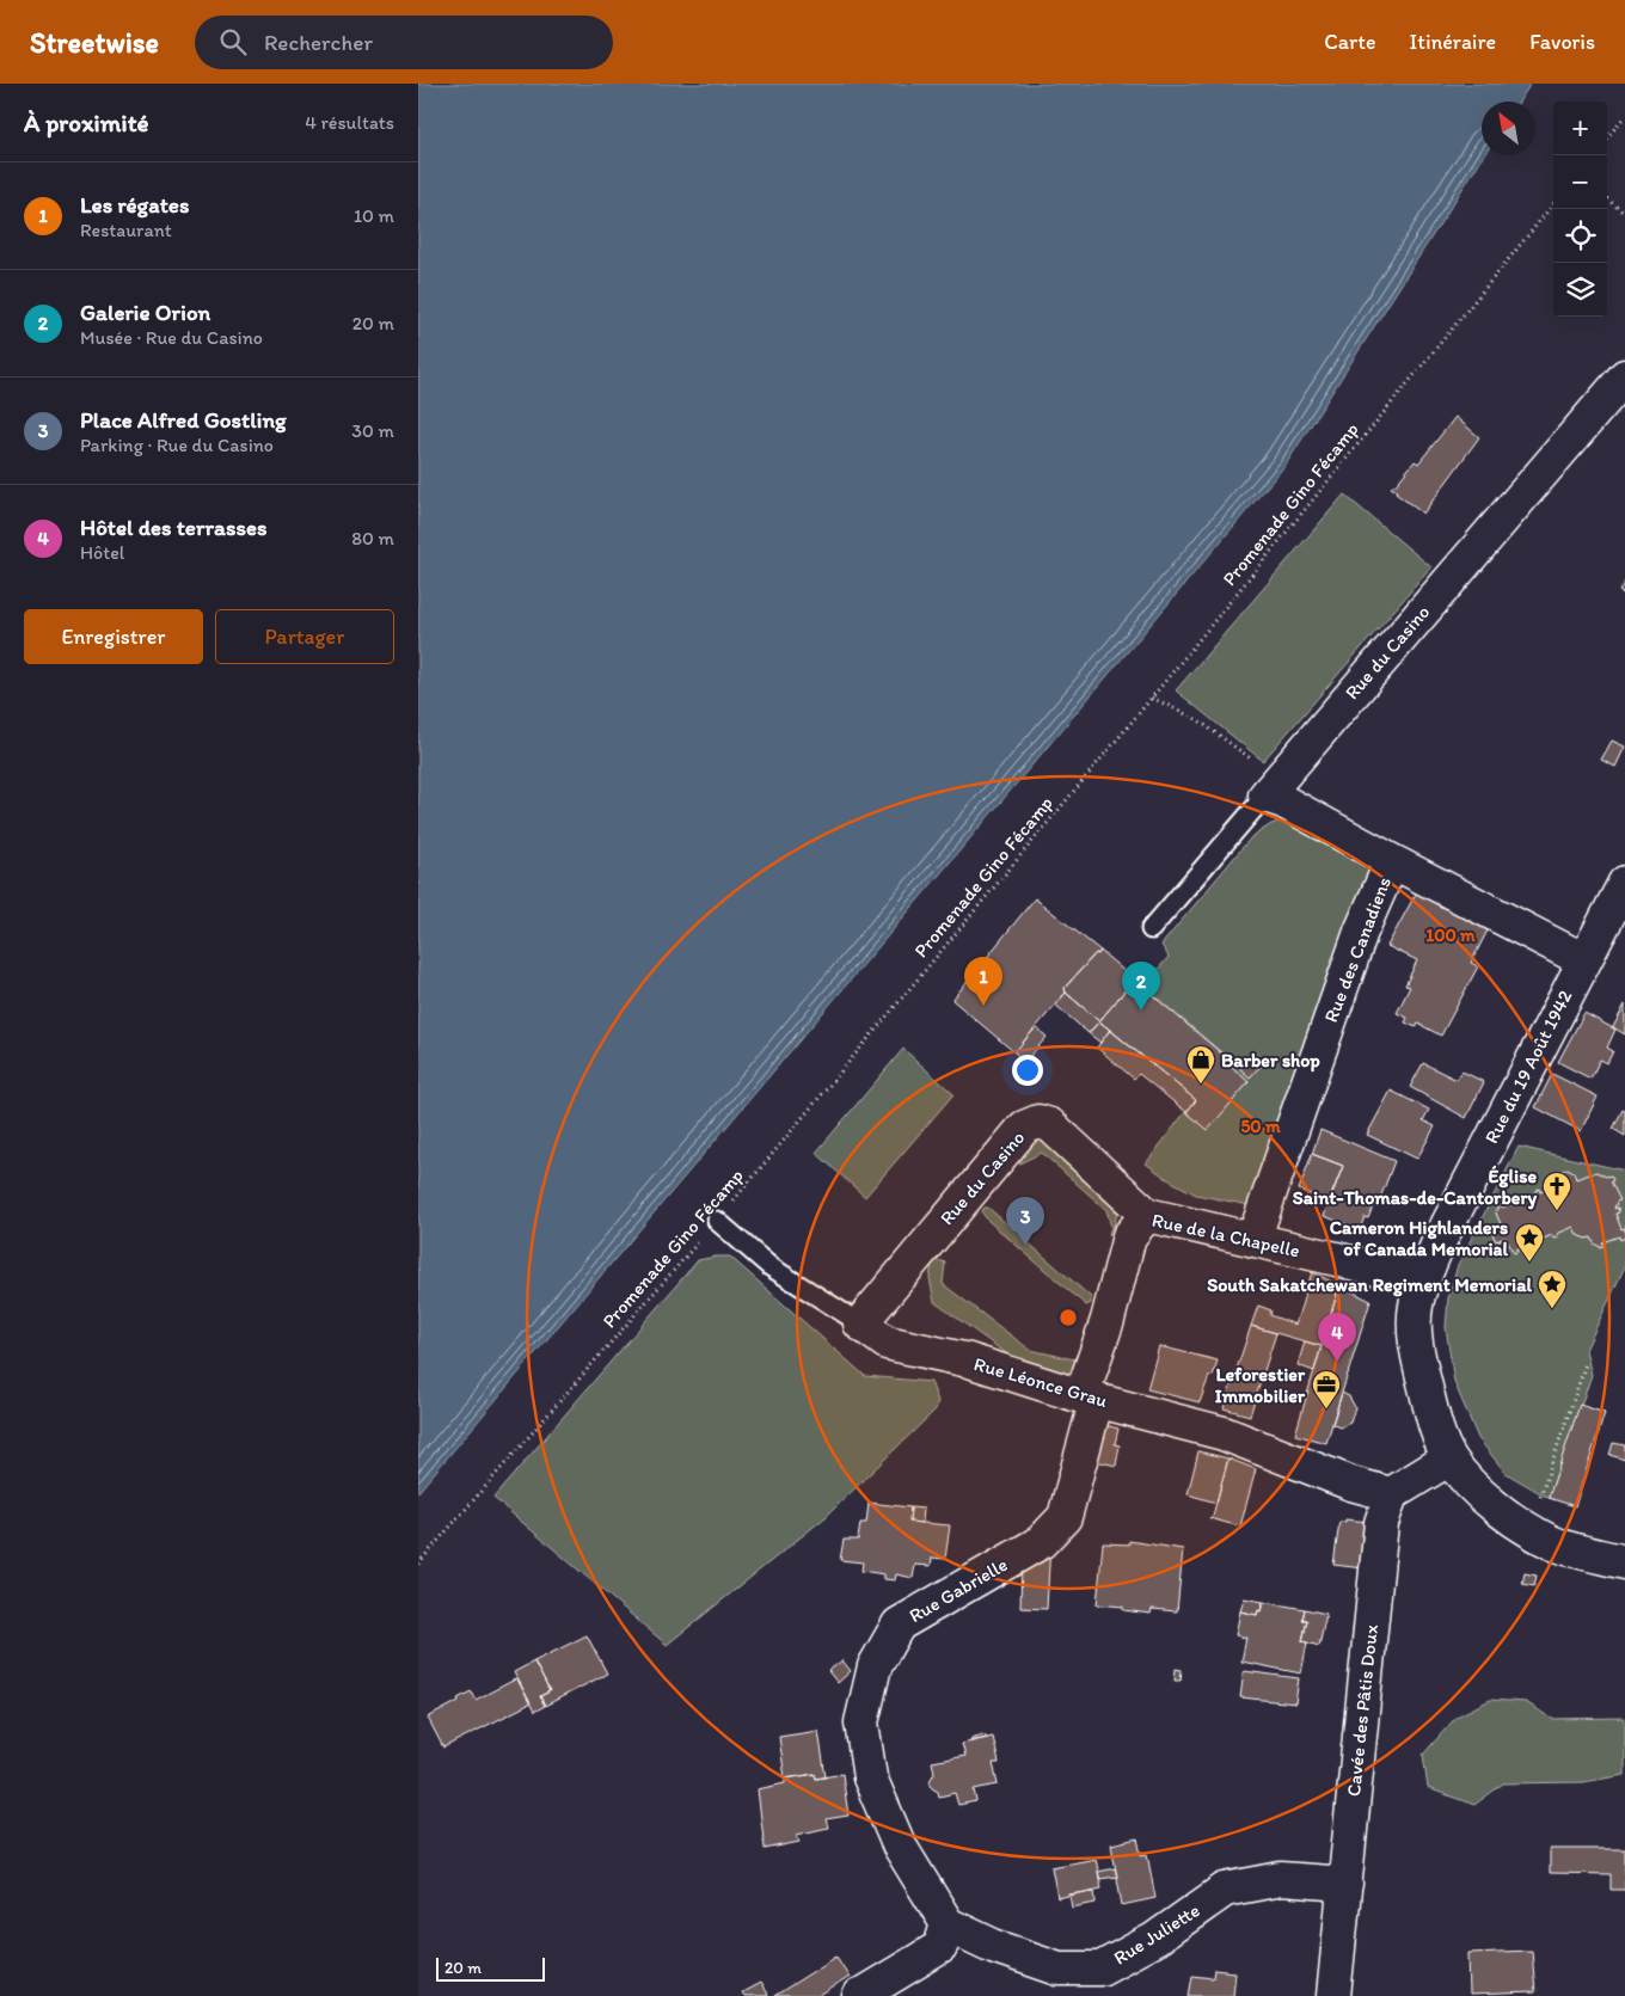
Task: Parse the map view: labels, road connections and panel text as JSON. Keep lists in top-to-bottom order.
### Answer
{
  "streets": {
    "street": [
      "Rue du Casino",
      "Rue des Canadiens",
      "Rue du 19 Août 1942",
      "Rue de la Chapelle",
      "Rue Léonce Grau",
      "Rue Gabrielle",
      "Cavée des Pâtis Doux",
      "Rue Juliette"
    ],
    "path": ["Promenade Gino Fécamp"]
  },
  "crossings": [
    ["Promenade Gino Fécamp", "Rue Léonce Grau"],
    ["Rue du Casino", "Rue de la Chapelle"],
    ["Rue du Casino", "Rue Léonce Grau"],
    ["Rue des Canadiens", "Rue de la Chapelle"],
    ["Rue du 19 Août 1942", "Rue de la Chapelle"],
    ["Rue de la Chapelle", "Rue Léonce Grau"],
    ["Rue de la Chapelle", "Rue Gabrielle"],
    ["Rue Léonce Grau", "Rue Gabrielle"],
    ["Rue Léonce Grau", "Cavée des Pâtis Doux"],
    ["Rue Gabrielle", "Rue Juliette"],
    ["Cavée des Pâtis Doux", "Rue Juliette"]
  ],
  "places": {
    "shop": ["Barber shop"],
    "church": ["Église Saint-Thomas-de-Cantorbery"],
    "place": ["Cameron Highlanders of Canada Memorial", "South Sakatchewan Regiment Memorial"],
    "office": ["Leforestier Immobilier"]
  },
  "scale_bar": "20 m",
  "north": "top left",
  "page": {
    "header": "Streetwise",
    "search": "Rechercher",
    "nav": ["Carte", "Itinéraire", "Favoris"],
    "heading": ["À proximité", "4 résultats"],
    "map_buttons": ["+", "−"],
    "list": [
      {
        "mark": "1",
        "name": "Les régates",
        "note": "Restaurant",
        "value": "10 m"
      },
      {
        "mark": "2",
        "name": "Galerie Orion",
        "note": "Musée · Rue du Casino",
        "value": "20 m"
      },
      {
        "mark": "3",
        "name": "Place Alfred Gostling",
        "note": "Parking · Rue du Casino",
        "value": "30 m"
      },
      {
        "mark": "4",
        "name": "Hôtel des terrasses",
        "note": "Hôtel",
        "value": "80 m"
      }
    ],
    "buttons": ["Enregistrer", "Partager"],
    "pins": [
      "1",
      "2",
      "3",
      "4"
    ],
    "scale": "20 m"
  },
  "rings": ["100 m", "50 m"]
}
